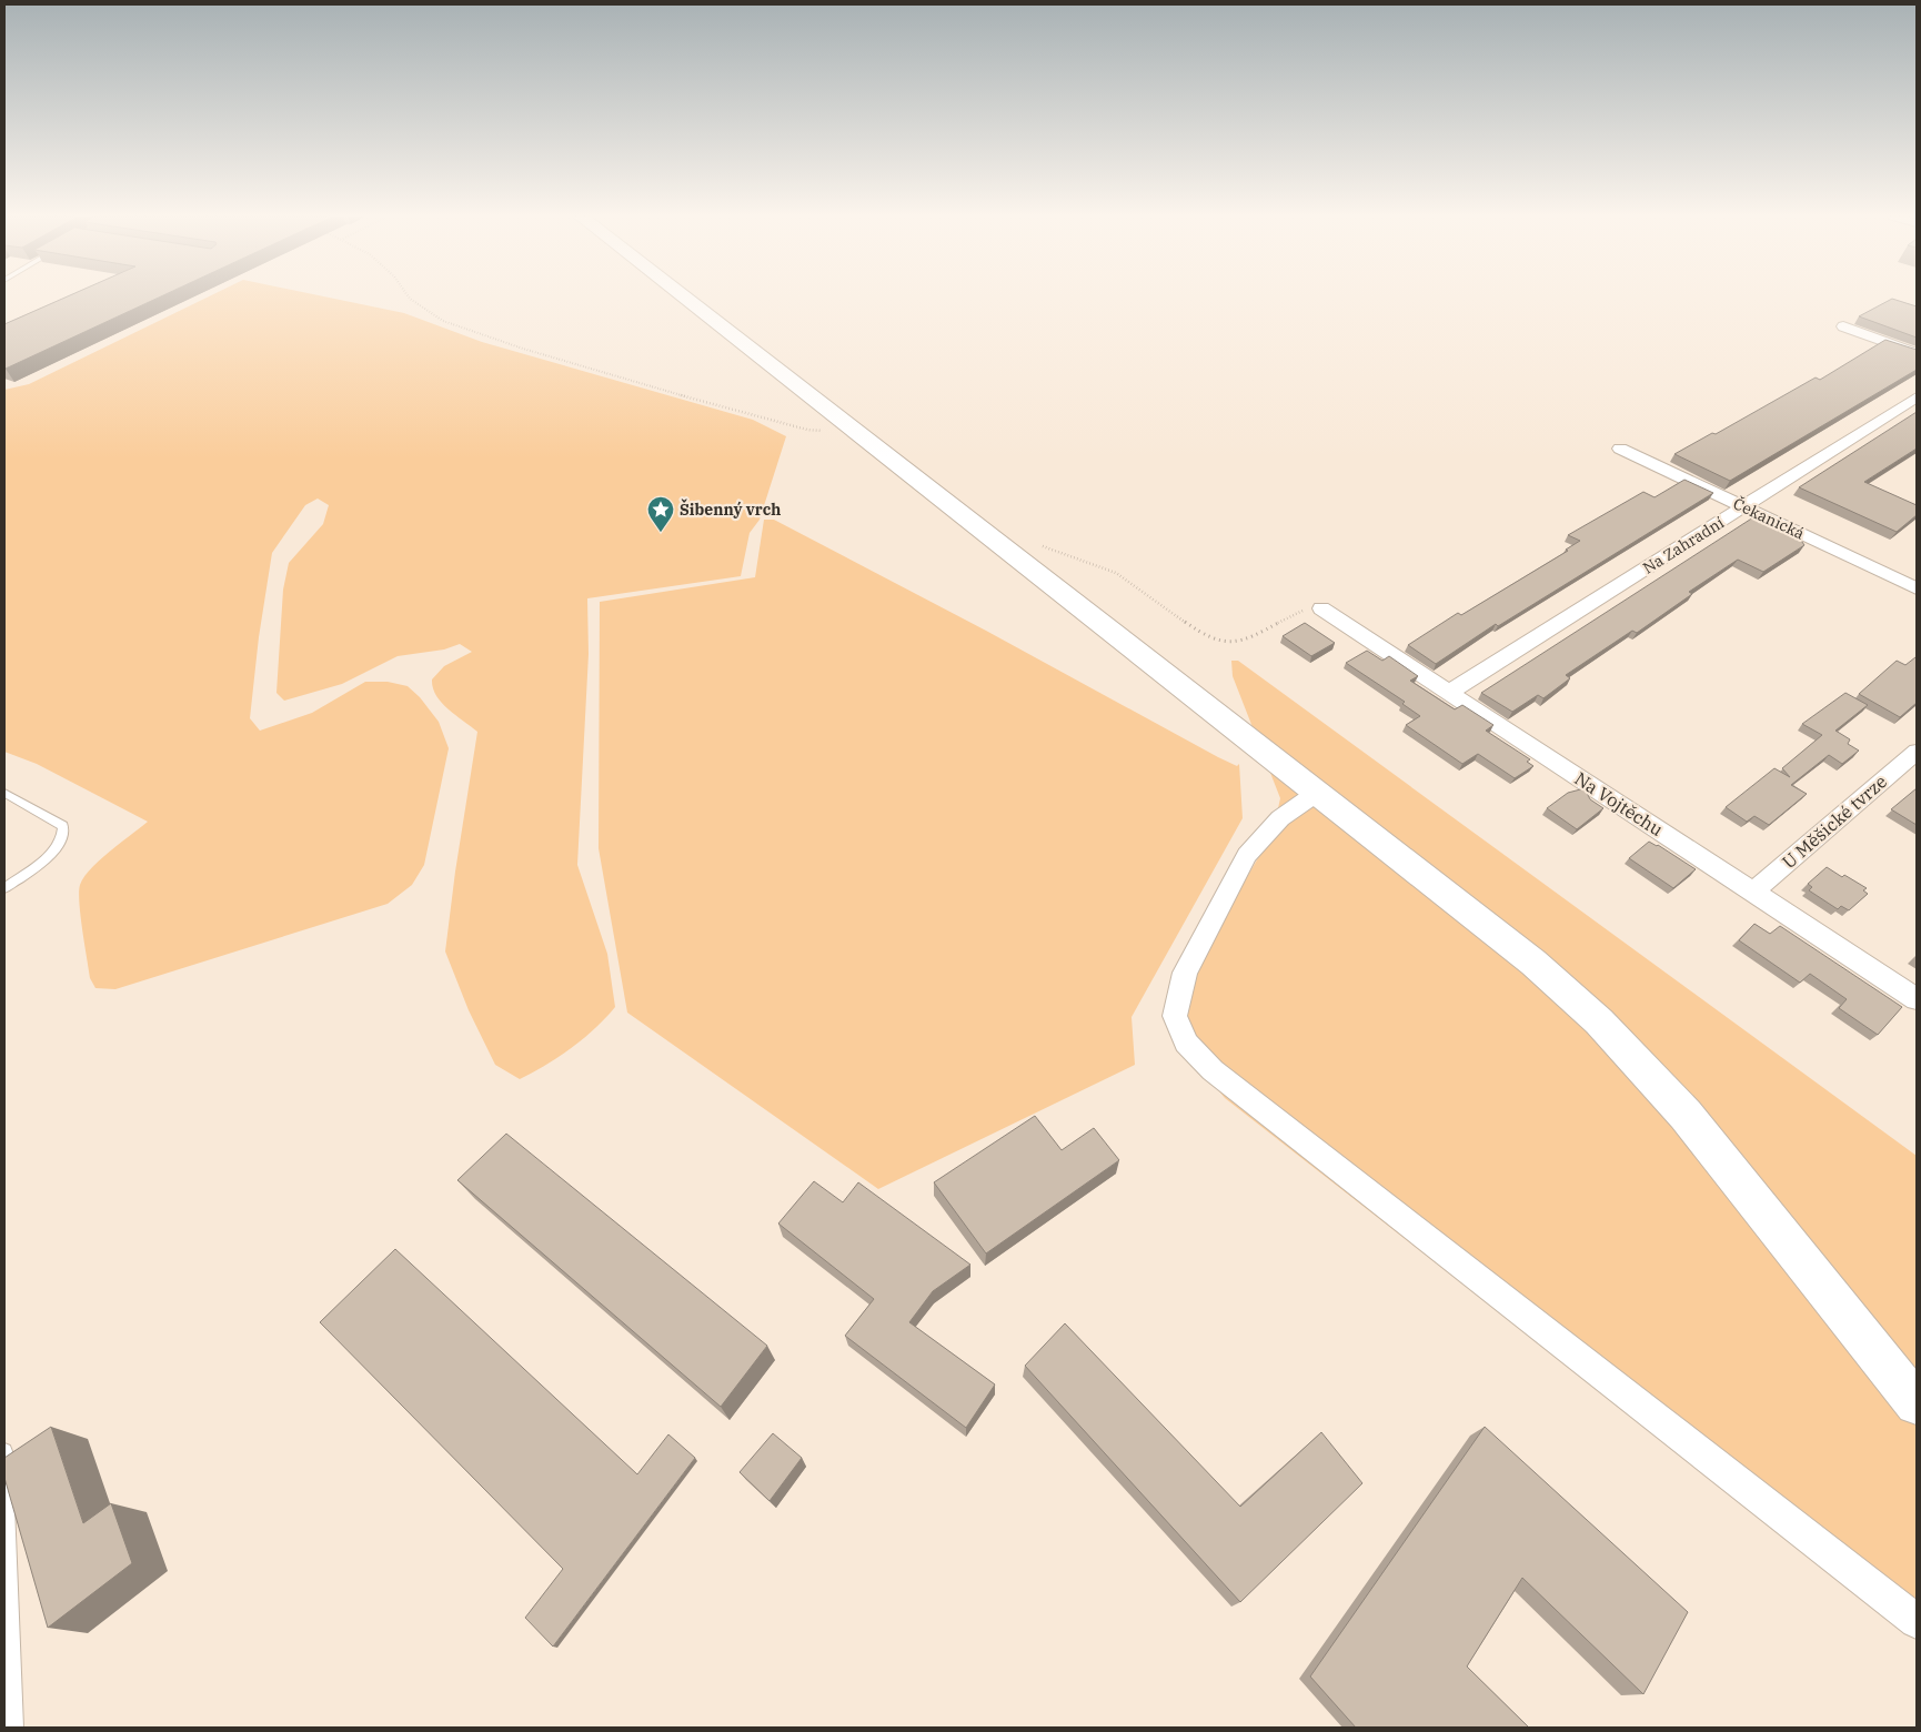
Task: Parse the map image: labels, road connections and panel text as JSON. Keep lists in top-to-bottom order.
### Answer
{
  "streets": {
    "street": [
      "Čekanická",
      "Na Zahradní",
      "Na Vojtěchu",
      "U Měšické tvrze"
    ]
  },
  "crossings": [
    ["Čekanická", "Na Zahradní"],
    ["Na Zahradní", "Na Vojtěchu"],
    ["Na Vojtěchu", "U Měšické tvrze"]
  ],
  "places": {
    "place": ["Šibenný vrch"]
  }
}
